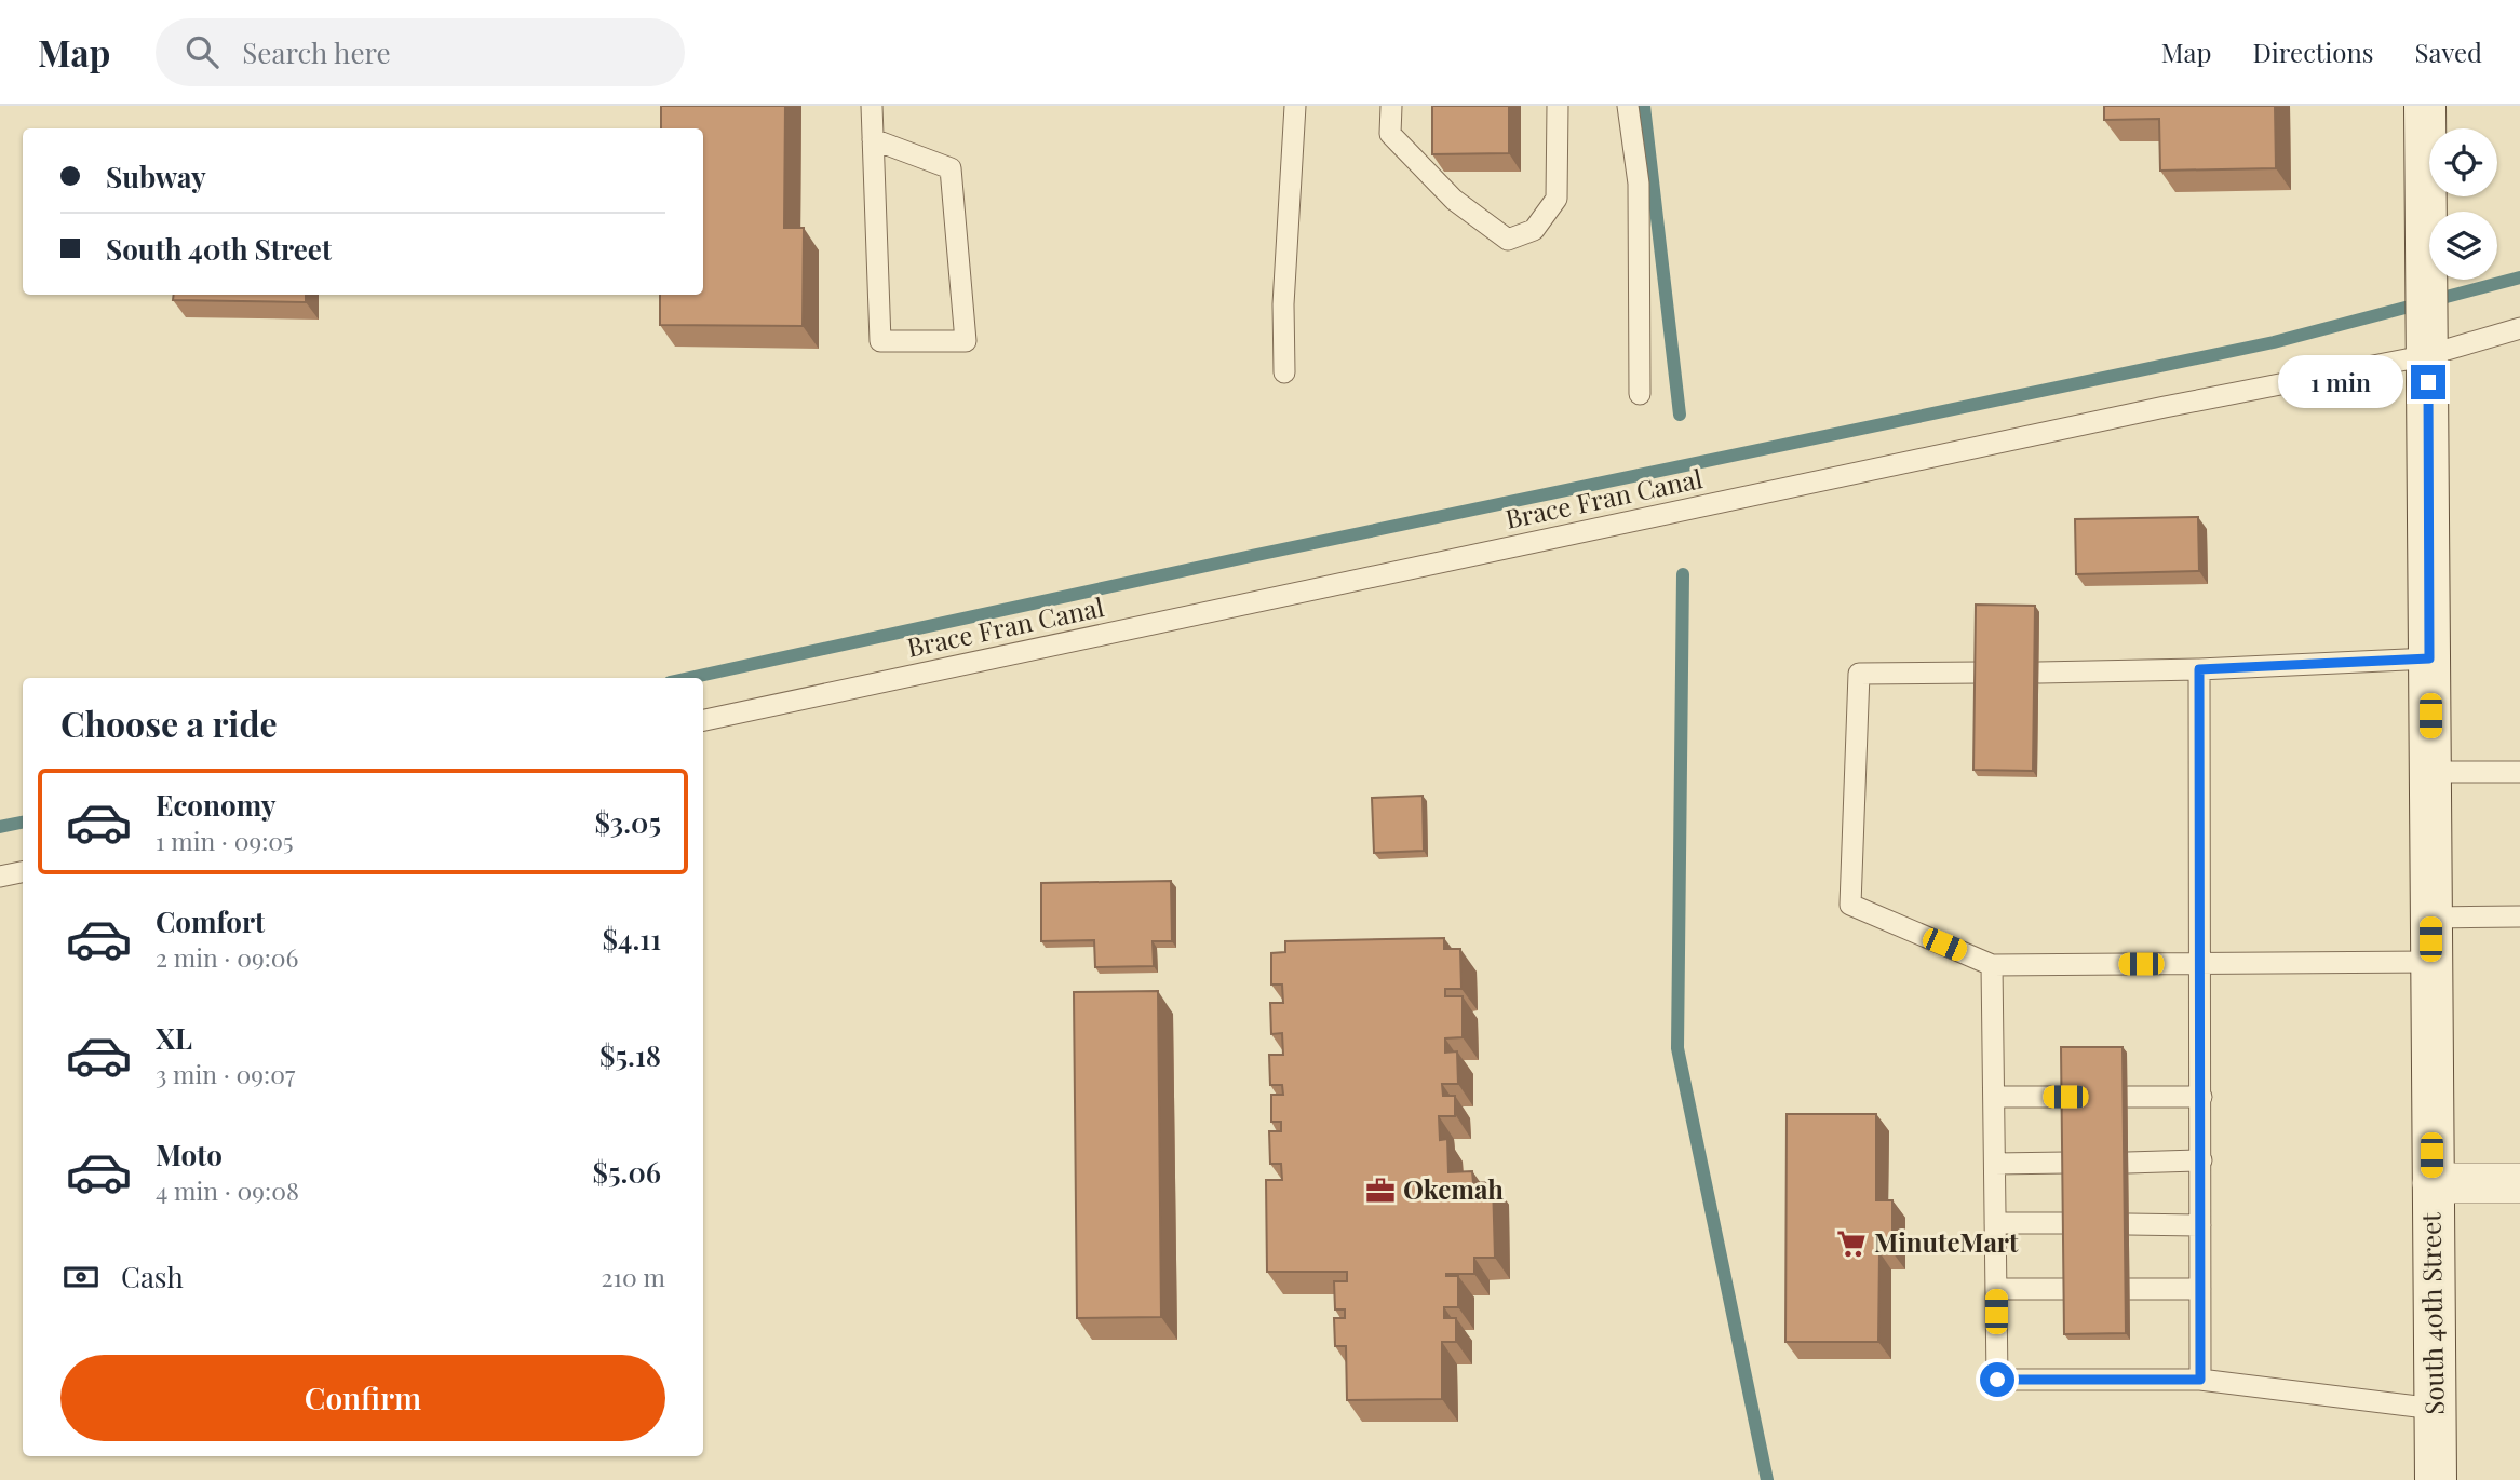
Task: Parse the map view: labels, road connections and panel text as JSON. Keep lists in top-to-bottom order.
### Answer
{
  "streets": {
    "main road": ["South 40th Street"],
    "lane": ["Brace Fran Canal"]
  },
  "crossings": [
    ["Brace Fran Canal", "South 40th Street"]
  ],
  "places": {
    "office": ["Okemah"],
    "supermarket": ["MinuteMart"]
  },
  "page": {
    "header": "Map",
    "search": "Search here",
    "nav": ["Map", "Directions", "Saved"],
    "banner": ["Subway", "South 40th Street"],
    "bubble": "1 min",
    "heading": "Choose a ride",
    "list": [
      {
        "name": "Economy",
        "note": "1 min · 09:05",
        "value": "$3.05"
      },
      {
        "name": "Comfort",
        "note": "2 min · 09:06",
        "value": "$4.11"
      },
      {
        "name": "XL",
        "note": "3 min · 09:07",
        "value": "$5.18"
      },
      {
        "name": "Moto",
        "note": "4 min · 09:08",
        "value": "$5.06"
      }
    ],
    "pay": ["Cash", "210 m"],
    "buttons": "Confirm"
  }
}
